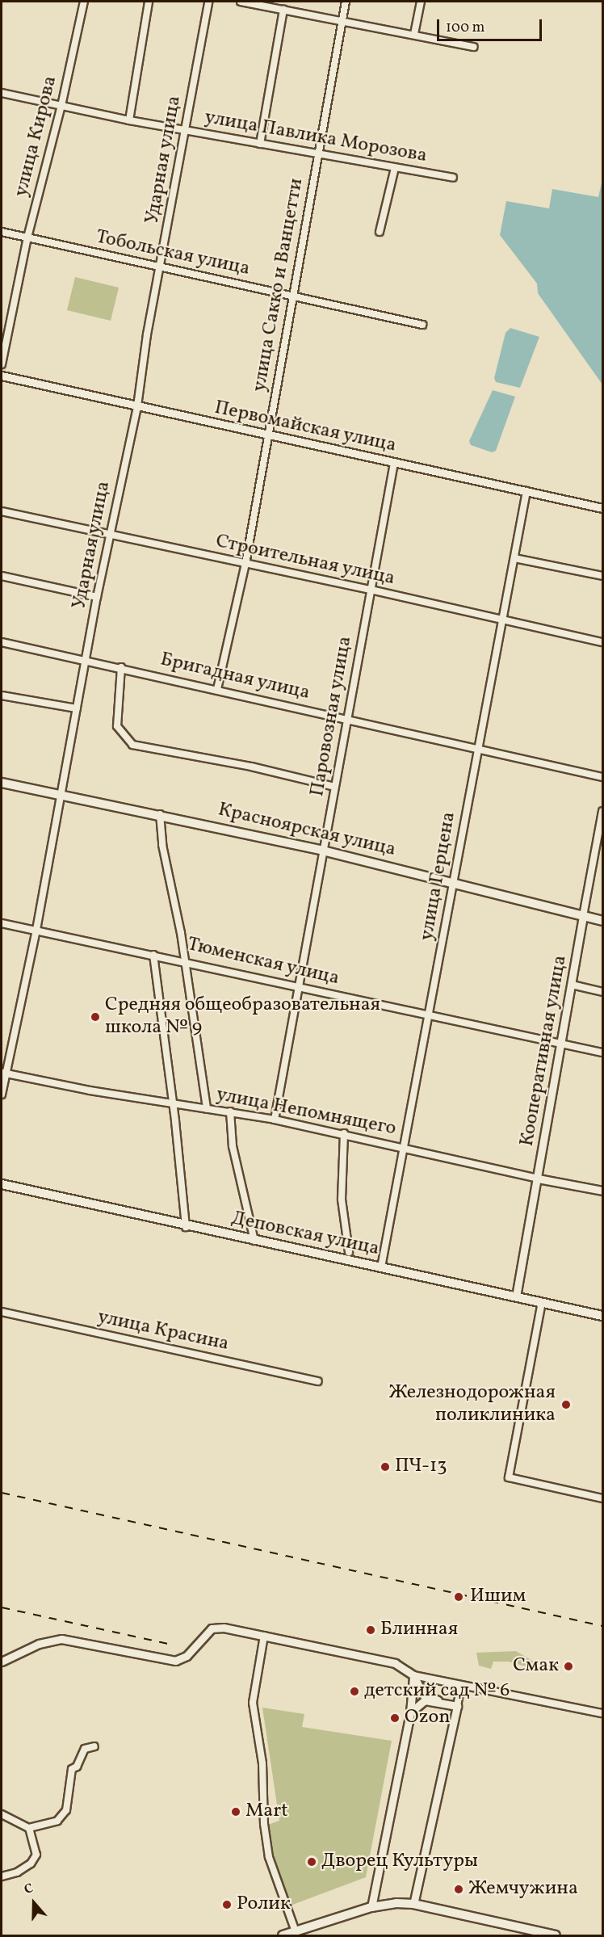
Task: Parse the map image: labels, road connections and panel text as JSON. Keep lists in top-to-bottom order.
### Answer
{
  "streets": {
    "main road": ["Красноярская улица", "Деповская улица"],
    "street": [
      "улица Кирова",
      "улица Павлика Морозова",
      "Ударная улица",
      "Тобольская улица",
      "улица Сакко и Ванцетти",
      "Первомайская улица",
      "Строительная улица",
      "Бригадная улица",
      "Паровозная улица",
      "улица Герцена",
      "Тюменская улица",
      "Кооперативная улица",
      "улица Непомнящего",
      "улица Красина"
    ]
  },
  "crossings": [
    ["улица Кирова", "улица Павлика Морозова"],
    ["улица Кирова", "Тобольская улица"],
    ["улица Павлика Морозова", "Ударная улица"],
    ["улица Павлика Морозова", "улица Сакко и Ванцетти"],
    ["Ударная улица", "Тобольская улица"],
    ["Ударная улица", "Первомайская улица"],
    ["Ударная улица", "Строительная улица"],
    ["Ударная улица", "Бригадная улица"],
    ["Ударная улица", "Красноярская улица"],
    ["Ударная улица", "Тюменская улица"],
    ["Ударная улица", "улица Непомнящего"],
    ["Тобольская улица", "улица Сакко и Ванцетти"],
    ["улица Сакко и Ванцетти", "Первомайская улица"],
    ["улица Сакко и Ванцетти", "Строительная улица"],
    ["улица Сакко и Ванцетти", "Бригадная улица"],
    ["Первомайская улица", "Паровозная улица"],
    ["Первомайская улица", "улица Герцена"],
    ["Строительная улица", "Паровозная улица"],
    ["Строительная улица", "улица Герцена"],
    ["Бригадная улица", "Паровозная улица"],
    ["Бригадная улица", "улица Герцена"],
    ["Паровозная улица", "Красноярская улица"],
    ["Паровозная улица", "Тюменская улица"],
    ["Паровозная улица", "улица Непомнящего"],
    ["Красноярская улица", "улица Герцена"],
    ["Красноярская улица", "Кооперативная улица"],
    ["улица Герцена", "Тюменская улица"],
    ["улица Герцена", "улица Непомнящего"],
    ["улица Герцена", "Деповская улица"],
    ["Тюменская улица", "Кооперативная улица"],
    ["Кооперативная улица", "улица Непомнящего"],
    ["Кооперативная улица", "Деповская улица"]
  ],
  "places": [
    "Средняя общеобразовательная школа № 9",
    "Железнодорожная поликлиника",
    "ПЧ-13",
    "Ишим",
    "Блинная",
    "Смак",
    "детский сад № 6",
    "Ozon",
    "Mart",
    "Дворец Культуры",
    "Жемчужина",
    "Ролик"
  ],
  "scale_bar": "100 m",
  "north": "top"
}
